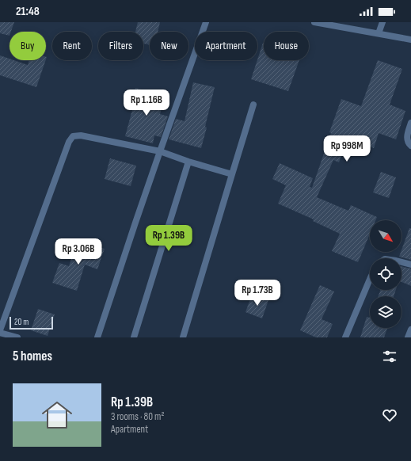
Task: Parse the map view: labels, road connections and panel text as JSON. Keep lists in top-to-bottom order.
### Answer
{
  "scale_bar": "20 m",
  "north": "bottom right",
  "page": {
    "status": "21:48",
    "chip": [
      "Buy",
      "Rent",
      "Filters",
      "New",
      "Apartment",
      "House"
    ],
    "price": [
      "Rp 1.16B",
      "Rp 998M",
      "Rp 1.39B",
      "Rp 3.06B",
      "Rp 1.73B"
    ],
    "scale": "20 m",
    "heading": "5 homes",
    "list": [
      {
        "name": "Rp 1.39B",
        "note": "3 rooms · 80 m² · Apartment"
      }
    ]
  }
}
